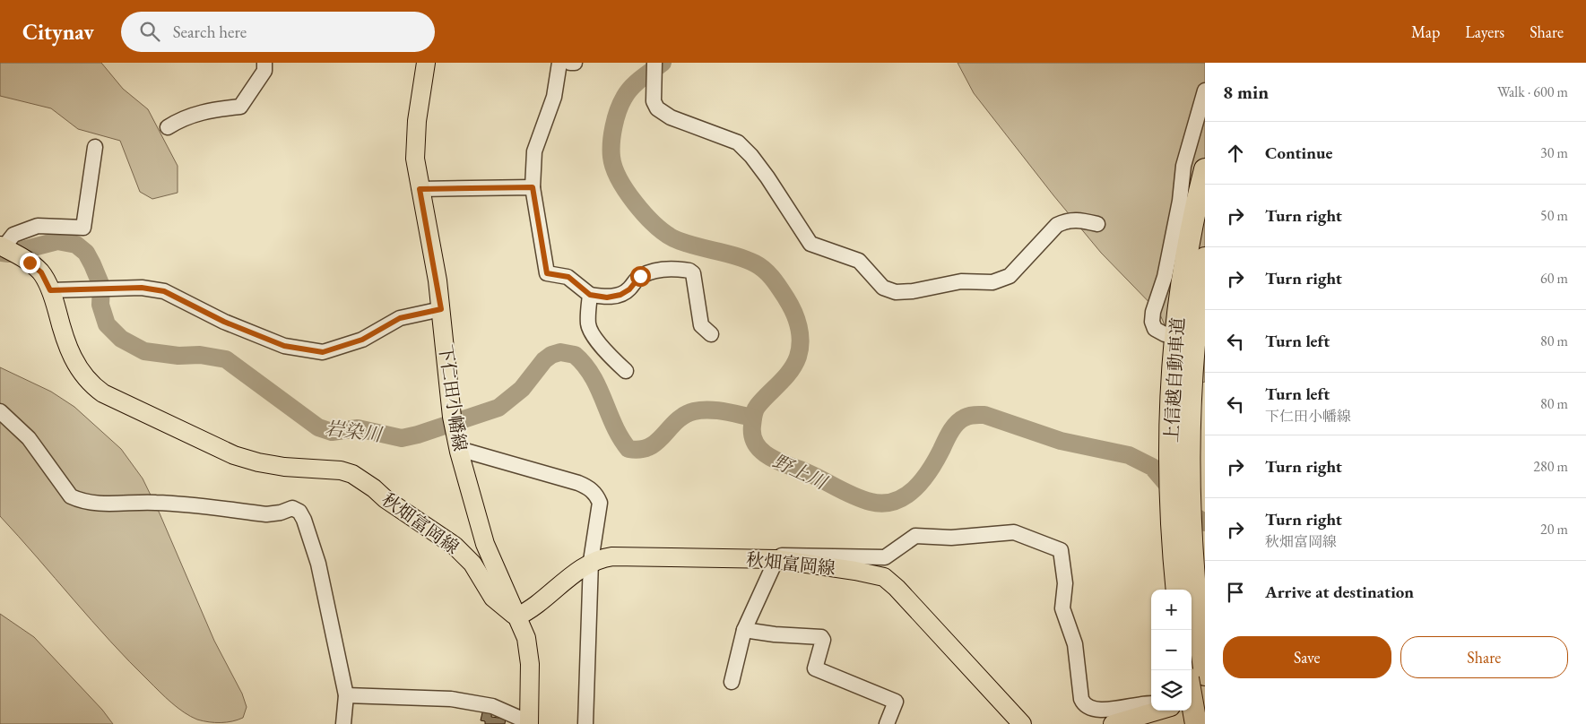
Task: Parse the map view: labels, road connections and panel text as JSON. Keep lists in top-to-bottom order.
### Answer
{
  "streets": {
    "highway": ["上信越自動車道"],
    "main road": ["下仁田小幡線", "秋畑富岡線"]
  },
  "crossings": [
    ["下仁田小幡線", "秋畑富岡線"]
  ],
  "water": ["岩染川", "野上川"],
  "page": {
    "header": "Citynav",
    "search": "Search here",
    "nav": ["Map", "Layers", "Share"],
    "heading": ["8 min", "Walk · 600 m"],
    "list": [
      ["Continue", "30 m"],
      ["Turn right", "50 m"],
      ["Turn right", "60 m"],
      ["Turn left", "80 m"],
      ["Turn left", "下仁田小幡線", "80 m"],
      ["Turn right", "280 m"],
      ["Turn right", "秋畑富岡線", "20 m"],
      "Arrive at destination"
    ],
    "map_buttons": ["+", "−"],
    "buttons": ["Save", "Share"]
  }
}
